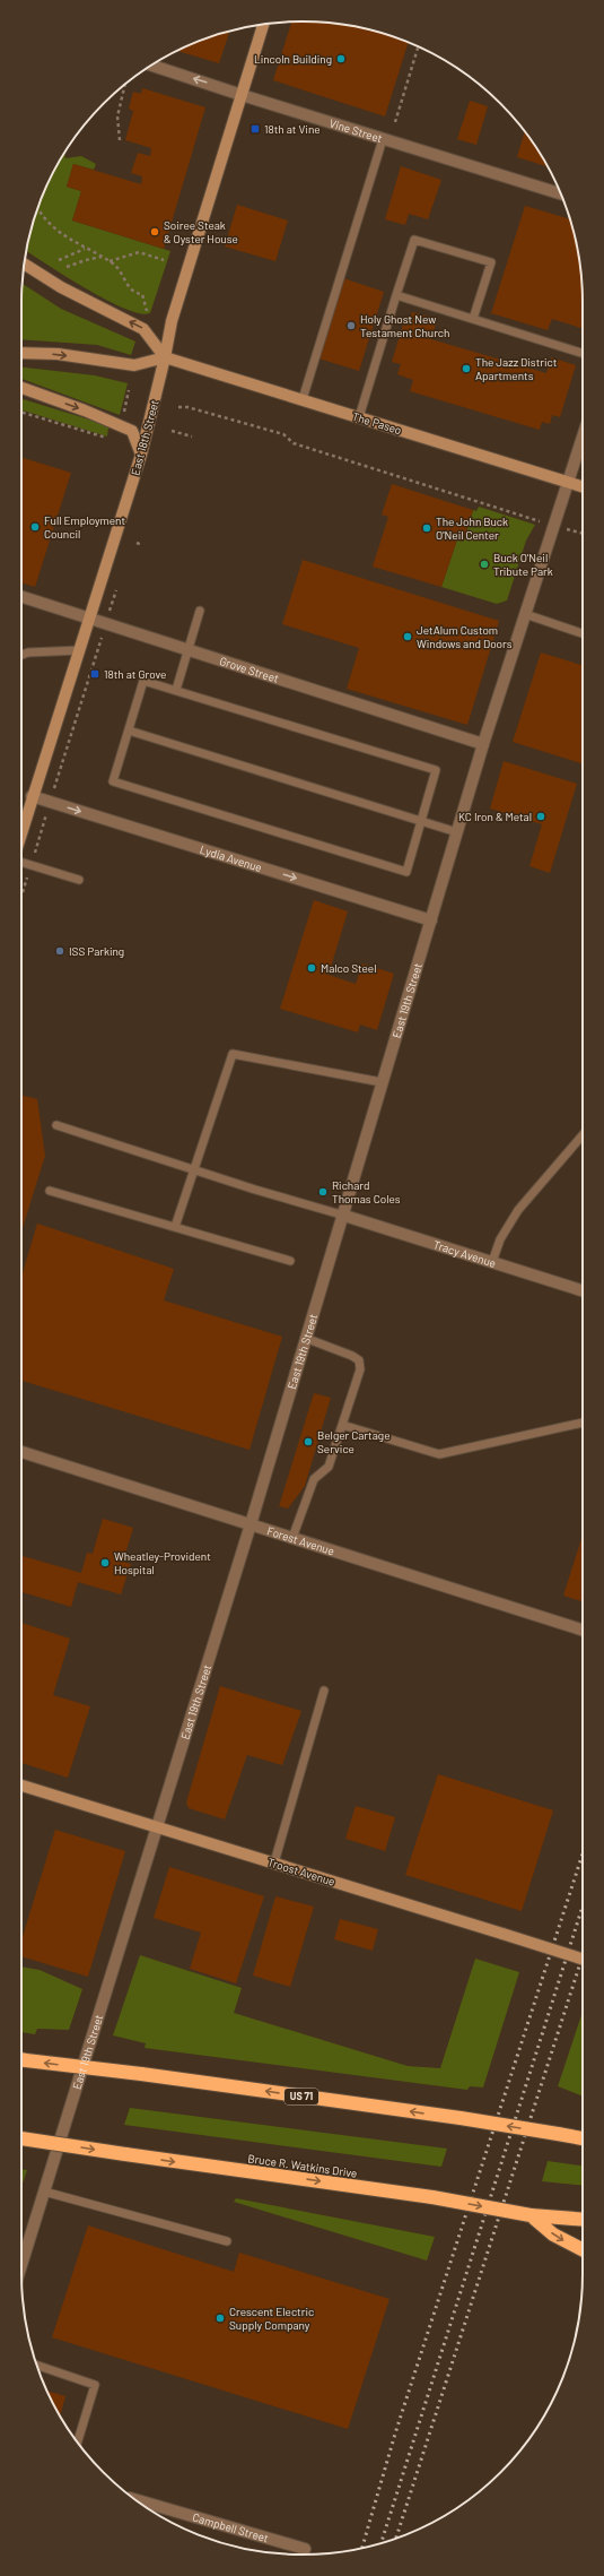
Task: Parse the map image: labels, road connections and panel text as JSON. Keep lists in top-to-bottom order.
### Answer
{
  "streets": {
    "highway": ["US 71", "Bruce R. Watkins Drive"],
    "main road": ["The Paseo", "East 18th Street", "Troost Avenue"],
    "street": [
      "Vine Street",
      "Grove Street",
      "Lydia Avenue",
      "East 19th Street",
      "Tracy Avenue",
      "Forest Avenue",
      "Campbell Street"
    ]
  },
  "crossings": [
    ["Vine Street", "East 18th Street"],
    ["The Paseo", "East 18th Street"],
    ["The Paseo", "East 19th Street"],
    ["East 18th Street", "Grove Street"],
    ["East 18th Street", "Lydia Avenue"],
    ["Grove Street", "East 19th Street"],
    ["Lydia Avenue", "East 19th Street"],
    ["East 19th Street", "Tracy Avenue"],
    ["East 19th Street", "Forest Avenue"],
    ["East 19th Street", "Troost Avenue"]
  ],
  "one_way": ["Lydia Avenue"],
  "places": {
    "other": [
      "Lincoln Building",
      "Soiree Steak & Oyster House",
      "Holy Ghost New Testament Church",
      "The Jazz District Apartments",
      "Full Employment Council",
      "The John Buck O'Neil Center",
      "Buck O'Neil Tribute Park",
      "JetAlum Custom Windows and Doors",
      "KC Iron & Metal",
      "ISS Parking",
      "Malco Steel",
      "Richard Thomas Coles",
      "Belger Cartage Service",
      "Wheatley-Provident Hospital",
      "Crescent Electric Supply Company"
    ],
    "transit": ["18th at Vine", "18th at Grove"]
  }
}
